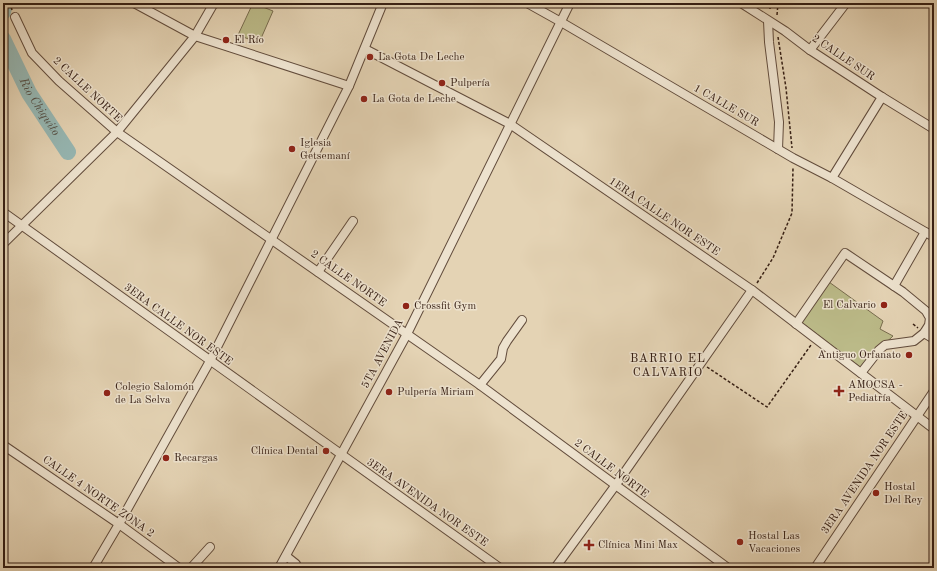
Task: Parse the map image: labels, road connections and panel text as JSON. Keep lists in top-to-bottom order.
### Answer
{
  "streets": {
    "street": [
      "2 CALLE SUR",
      "2 CALLE NORTE",
      "1 CALLE SUR",
      "1ERA CALLE NOR ESTE",
      "3ERA CALLE NOR ESTE",
      "5TA AVENIDA",
      "3ERA AVENIDA NOR ESTE",
      "CALLE 4 NORTE ZONA 2"
    ]
  },
  "crossings": [
    ["2 CALLE NORTE", "5TA AVENIDA"],
    ["1 CALLE SUR", "5TA AVENIDA"],
    ["1ERA CALLE NOR ESTE", "5TA AVENIDA"],
    ["1ERA CALLE NOR ESTE", "3ERA AVENIDA NOR ESTE"],
    ["3ERA CALLE NOR ESTE", "5TA AVENIDA"],
    ["3ERA CALLE NOR ESTE", "3ERA AVENIDA NOR ESTE"],
    ["5TA AVENIDA", "3ERA AVENIDA NOR ESTE"]
  ],
  "districts": ["BARRIO EL CALVARIO"],
  "water": ["Rio Chiquito"],
  "places": {
    "other": [
      "El Río",
      "La Gota De Leche",
      "Pulpería",
      "La Gota de Leche",
      "Iglesia Getsemaní",
      "El Calvario",
      "Crossfit Gym",
      "Antiguo Orfanato",
      "Pulpería Miriam",
      "Colegio Salomón de La Selva",
      "Clínica Dental",
      "Recargas",
      "Hostal Del Rey",
      "Hostal Las Vacaciones"
    ],
    "health": ["AMOCSA - Pediatría", "Clínica Mini Max"]
  }
}
